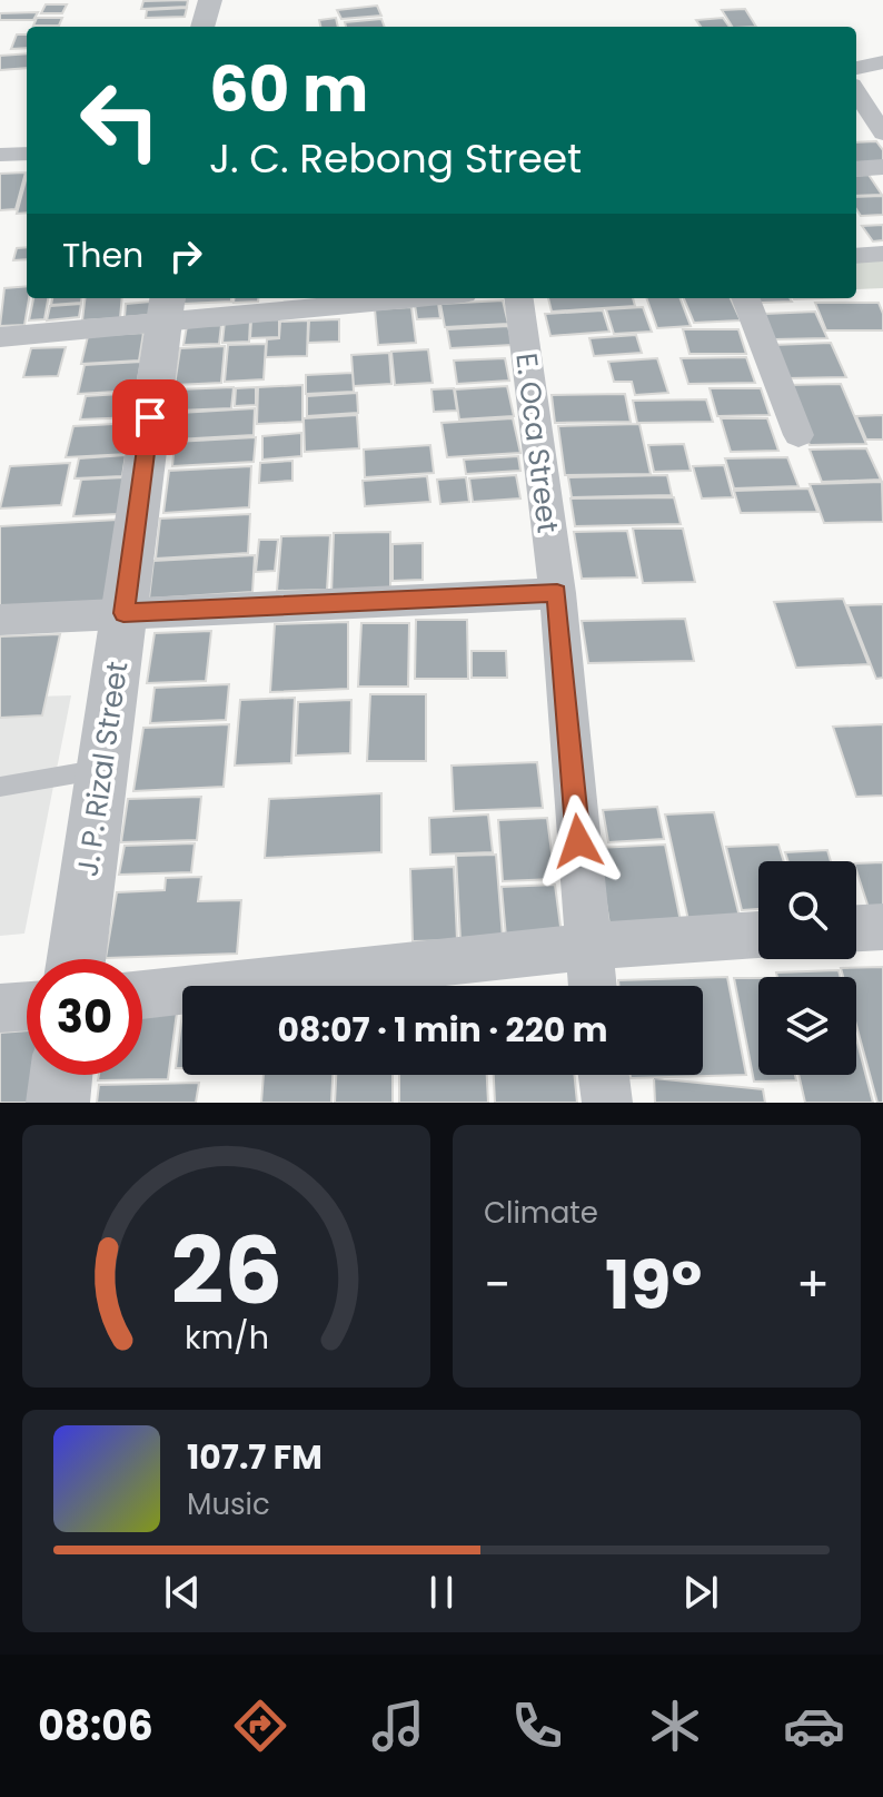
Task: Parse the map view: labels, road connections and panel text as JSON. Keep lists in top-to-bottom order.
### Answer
{
  "streets": {
    "street": ["E. Oca Street", "J. P. Rizal Street"]
  },
  "page": {
    "turn": ["60 m", "J. C. Rebong Street"],
    "then": "Then",
    "limit": "30",
    "trip": "08:07 · 1 min · 220 m",
    "tile": "Climate",
    "heat": ["−", "19°", "+"],
    "song": ["107.7 FM", "Music"],
    "tabs": "08:06",
    "gauge": ["26", "km/h"]
  }
}
